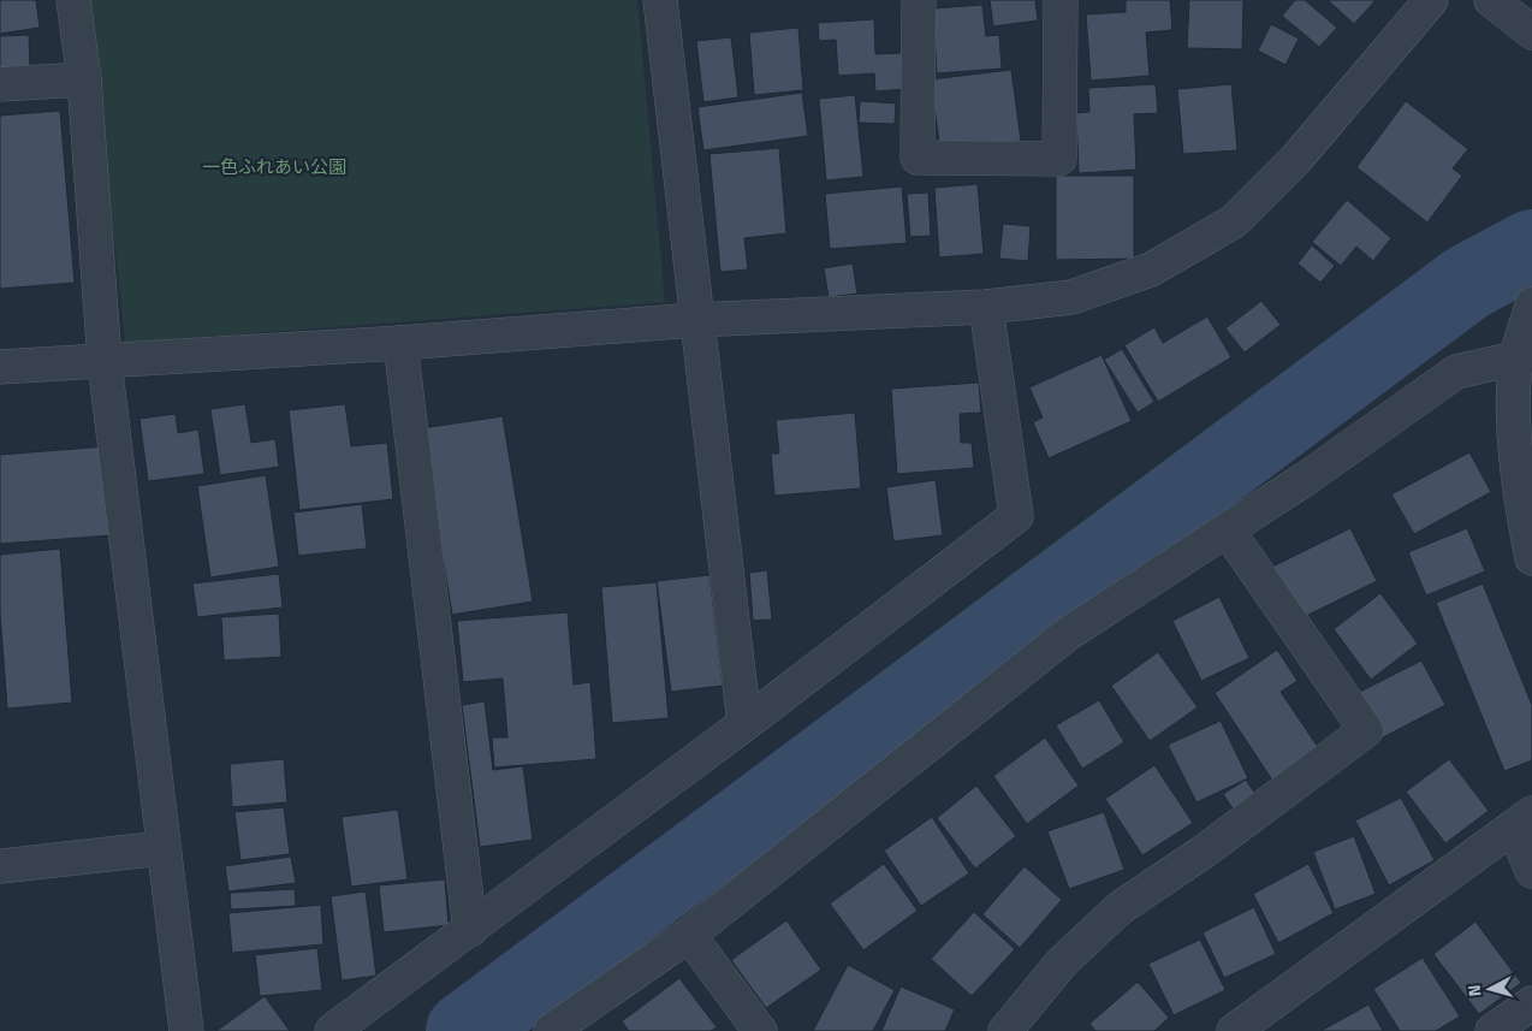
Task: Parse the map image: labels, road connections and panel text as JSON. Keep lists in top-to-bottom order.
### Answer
{
  "parks": ["一色ふれあい公園"],
  "north": "left"
}
